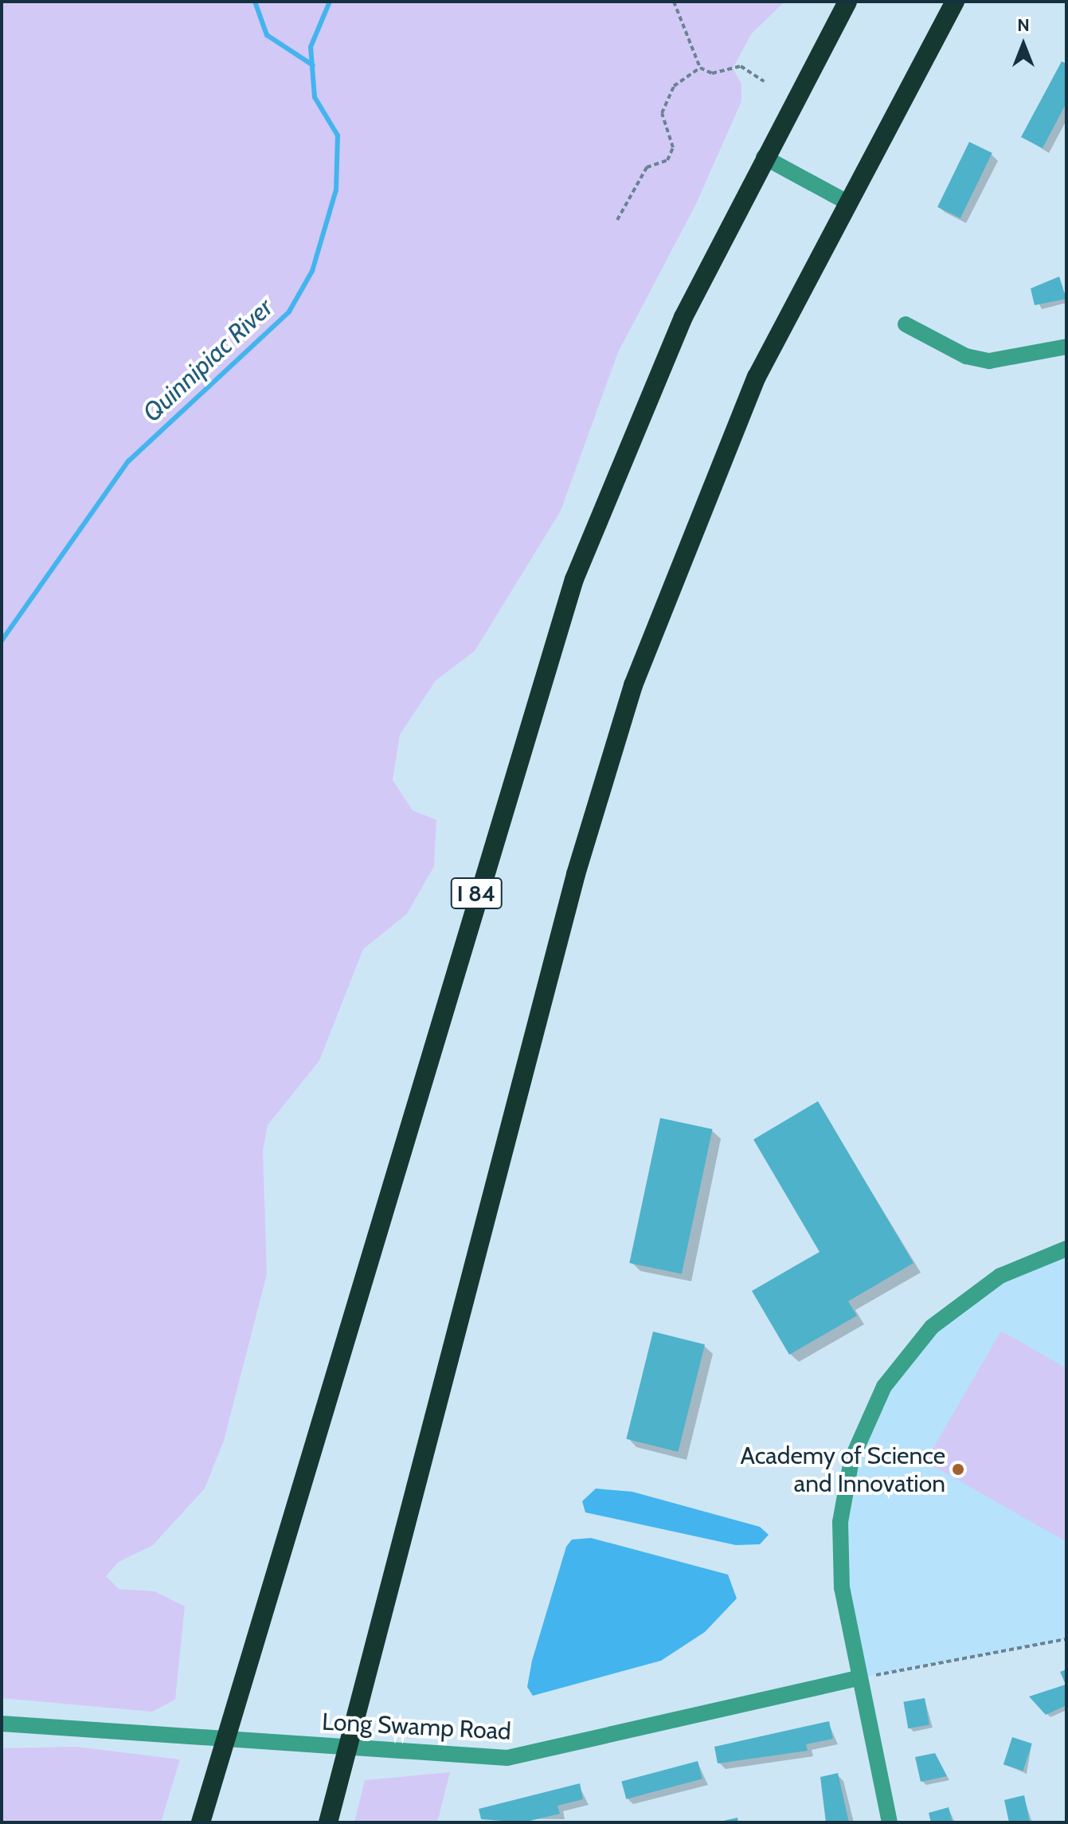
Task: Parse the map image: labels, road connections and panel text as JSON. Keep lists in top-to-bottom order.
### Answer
{
  "streets": {
    "highway": ["I 84"],
    "street": ["Long Swamp Road"]
  },
  "water": ["Quinnipiac River"],
  "places": ["Academy of Science and Innovation"],
  "north": "top"
}
